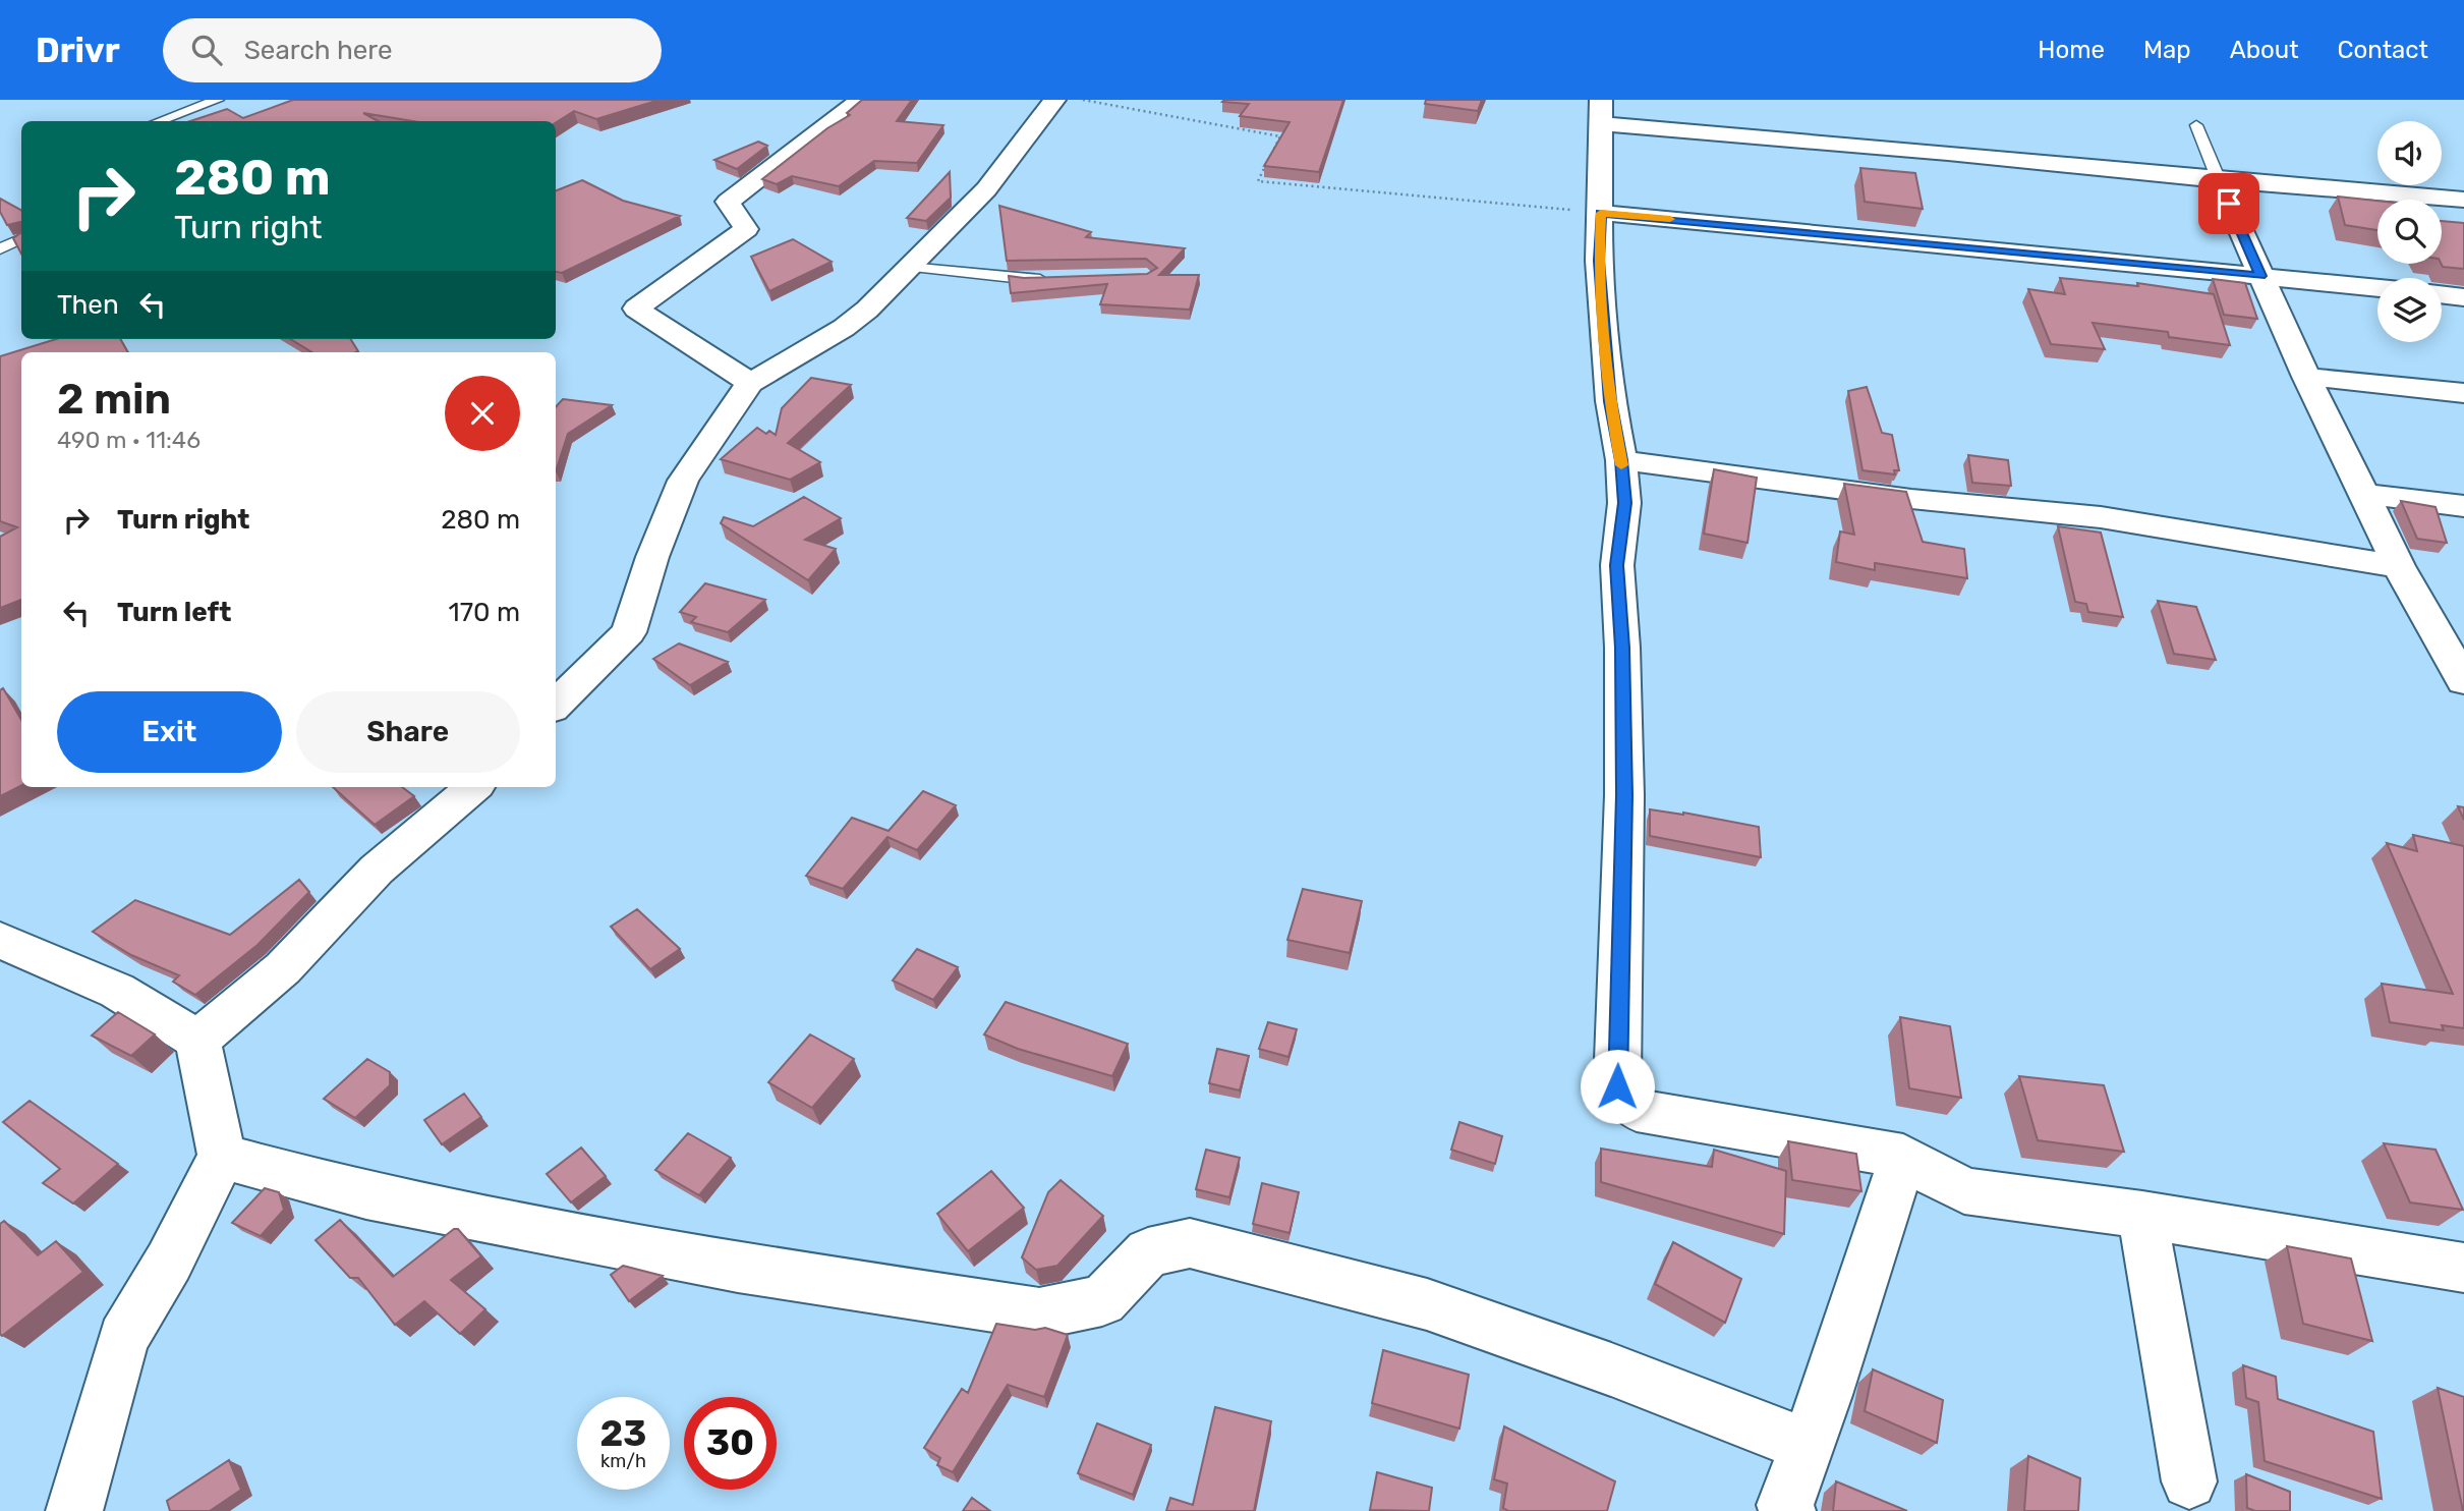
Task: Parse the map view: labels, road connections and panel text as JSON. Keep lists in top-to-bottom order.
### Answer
{
  "page": {
    "header": "Drivr",
    "search": "Search here",
    "nav": [
      "Home",
      "Map",
      "About",
      "Contact"
    ],
    "turn": ["280 m", "Turn right"],
    "then": "Then",
    "heading": ["2 min", "490 m · 11:46"],
    "list": [
      {
        "name": "Turn right",
        "value": "280 m"
      },
      {
        "name": "Turn left",
        "value": "170 m"
      }
    ],
    "buttons": ["Exit", "Share"],
    "speed": "23 km/h",
    "limit": "30"
  }
}
